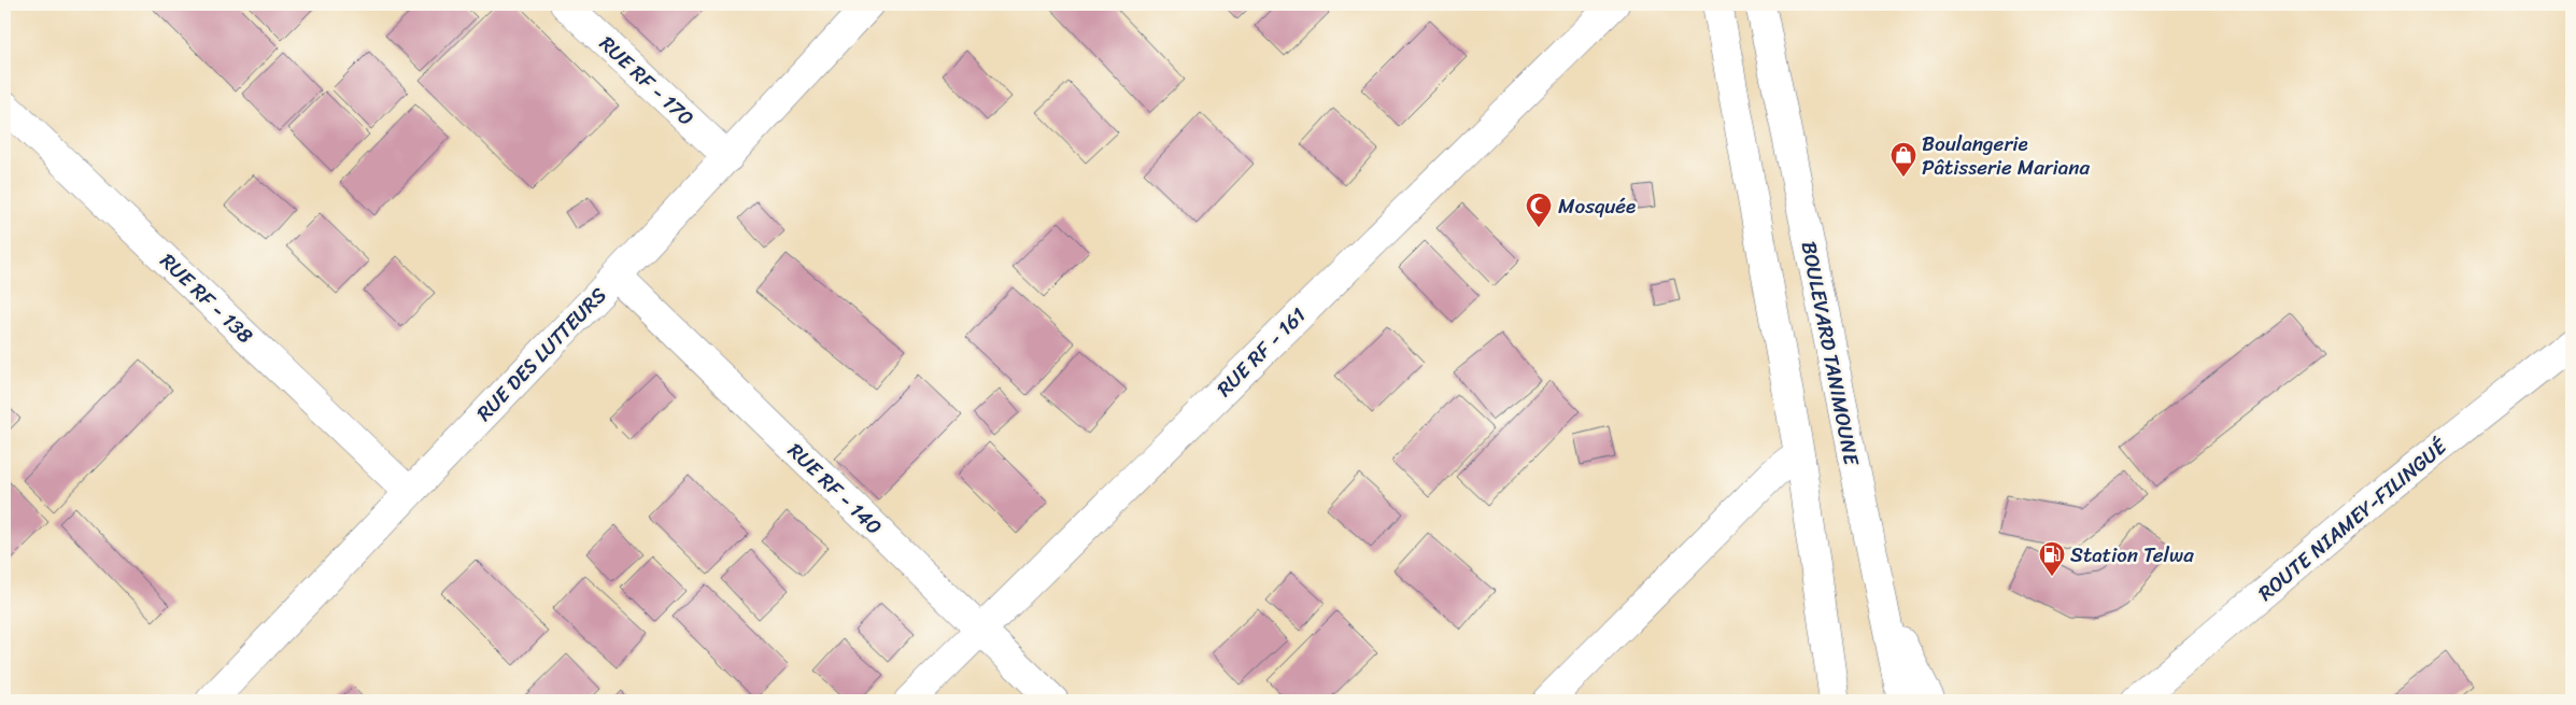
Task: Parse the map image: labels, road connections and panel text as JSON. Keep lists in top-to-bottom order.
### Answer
{
  "streets": {
    "street": [
      "RUE RF - 170",
      "RUE RF - 138",
      "RUE RF - 161",
      "BOULEVARD TANIMOUNE",
      "RUE DES LUTTEURS",
      "RUE RF - 140",
      "ROUTE NIAMEY-FILINGUÉ"
    ]
  },
  "crossings": [
    ["RUE RF - 170", "RUE DES LUTTEURS"],
    ["RUE RF - 138", "RUE DES LUTTEURS"],
    ["RUE RF - 161", "RUE RF - 140"],
    ["RUE DES LUTTEURS", "RUE RF - 140"]
  ],
  "places": {
    "shop": ["Boulangerie Pâtisserie Mariana"],
    "mosque": ["Mosquée"],
    "fuel station": ["Station Telwa"]
  }
}
